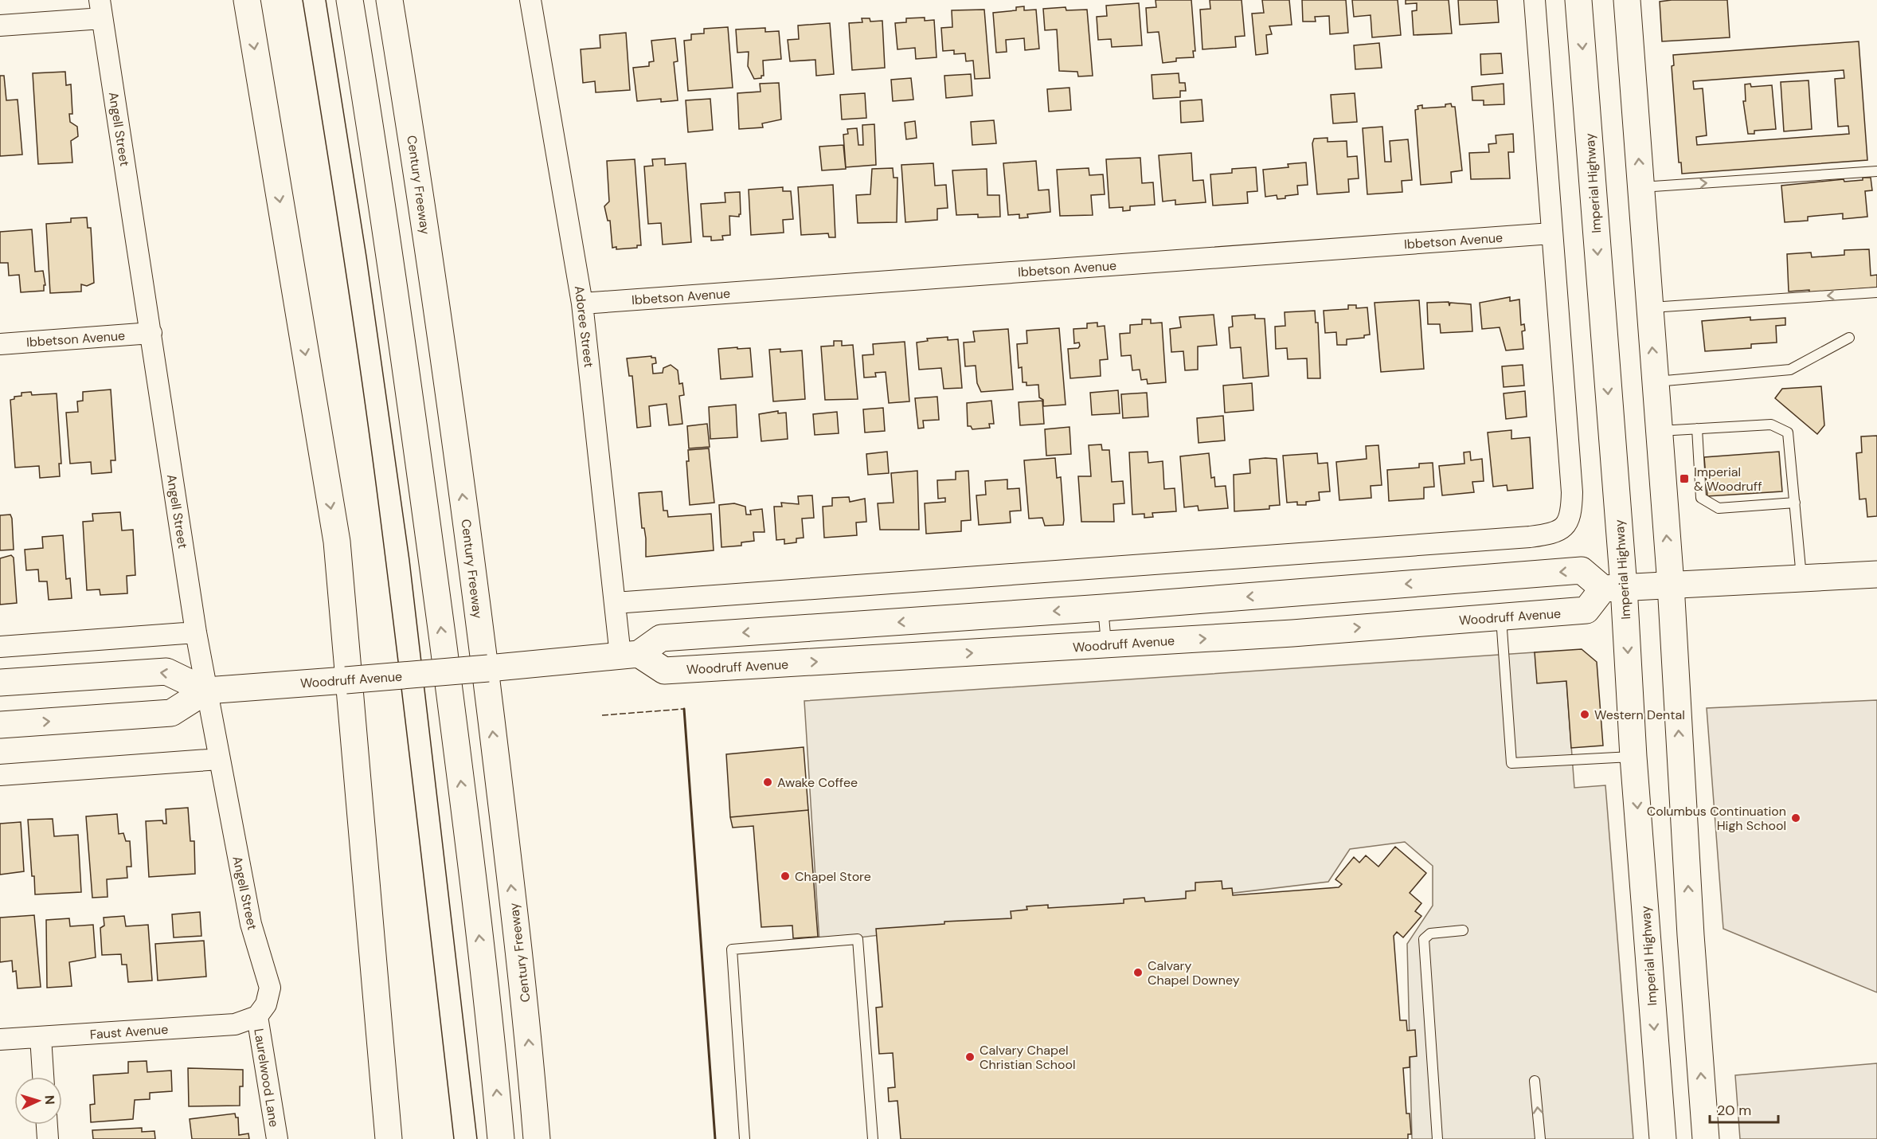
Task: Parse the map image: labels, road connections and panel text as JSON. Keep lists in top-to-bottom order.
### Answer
{
  "streets": {
    "main road": ["Imperial Highway", "Century Freeway", "Woodruff Avenue"],
    "street": [
      "Angell Street",
      "Ibbetson Avenue",
      "Adoree Street",
      "Faust Avenue",
      "Laurelwood Lane"
    ]
  },
  "crossings": [
    ["Angell Street", "Ibbetson Avenue"],
    ["Angell Street", "Woodruff Avenue"],
    ["Angell Street", "Faust Avenue"],
    ["Angell Street", "Laurelwood Lane"],
    ["Imperial Highway", "Woodruff Avenue"],
    ["Ibbetson Avenue", "Adoree Street"],
    ["Adoree Street", "Woodruff Avenue"],
    ["Faust Avenue", "Laurelwood Lane"]
  ],
  "places": {
    "transit": ["Imperial & Woodruff"],
    "other": [
      "Western Dental",
      "Awake Coffee",
      "Columbus Continuation High School",
      "Chapel Store",
      "Calvary Chapel Downey",
      "Calvary Chapel Christian School"
    ]
  },
  "scale_bar": "20 m",
  "north": "right"
}
